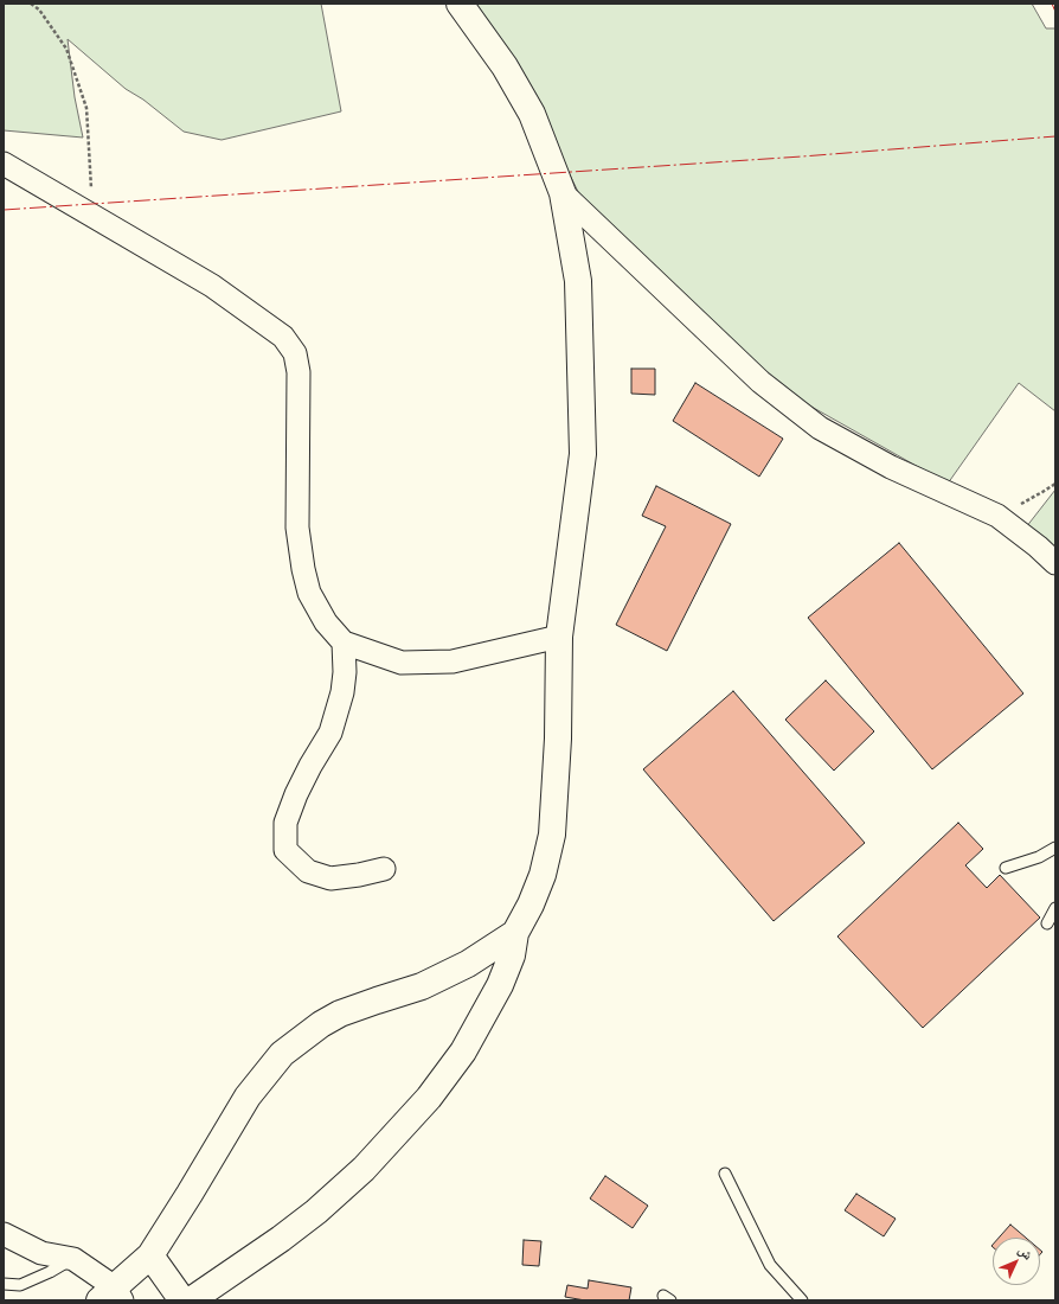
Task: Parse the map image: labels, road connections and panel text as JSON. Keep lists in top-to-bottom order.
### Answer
{
  "north": "top right"
}
